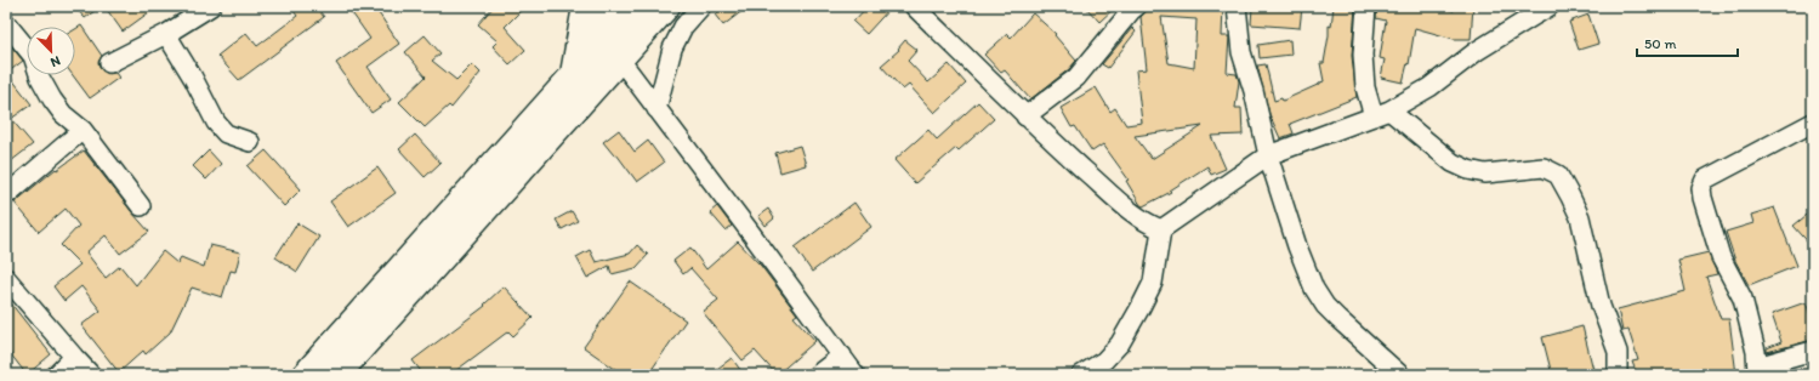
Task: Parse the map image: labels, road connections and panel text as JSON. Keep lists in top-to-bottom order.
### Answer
{
  "scale_bar": "50 m",
  "north": "bottom right"
}
